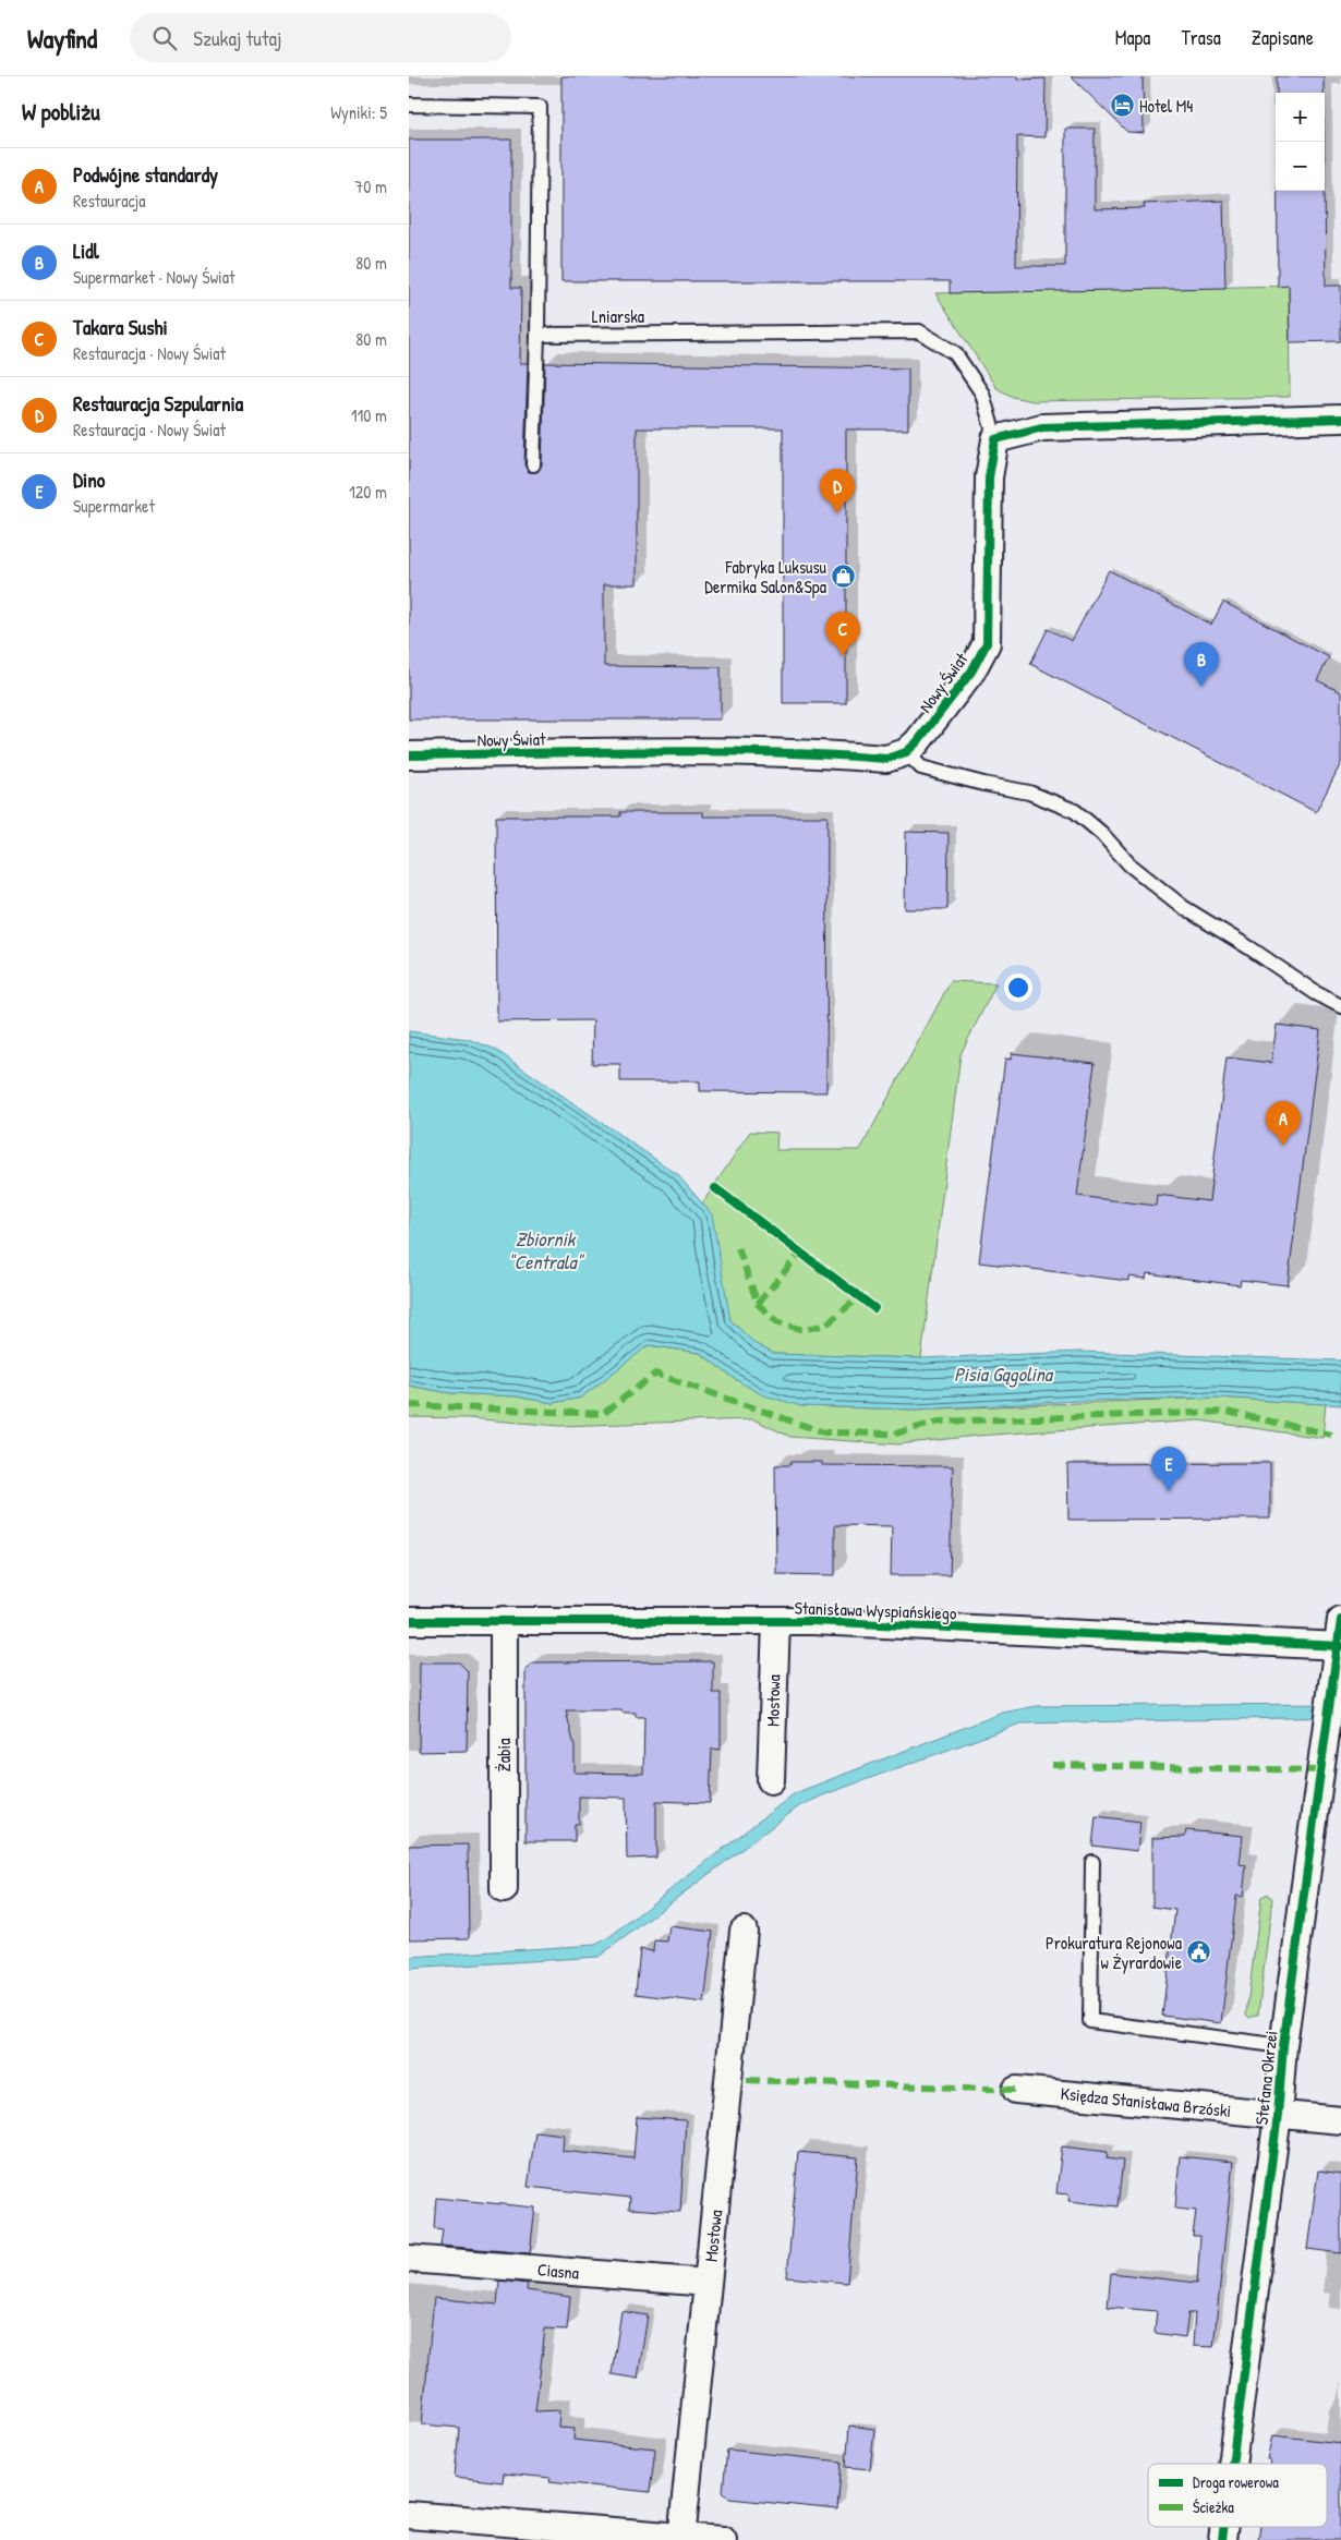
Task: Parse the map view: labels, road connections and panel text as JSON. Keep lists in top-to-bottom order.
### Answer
{
  "streets": {
    "street": [
      "Nowy Świat",
      "Stanisława Wyspiańskiego",
      "Mostowa",
      "Żabia",
      "Stefana Okrzei",
      "Księdza Stanisława Brzóski",
      "Ciasna"
    ],
    "lane": ["Lniarska"]
  },
  "crossings": [
    ["Lniarska", "Nowy Świat"],
    ["Stanisława Wyspiańskiego", "Mostowa"],
    ["Stanisława Wyspiańskiego", "Żabia"],
    ["Stanisława Wyspiańskiego", "Stefana Okrzei"],
    ["Mostowa", "Ciasna"],
    ["Stefana Okrzei", "Księdza Stanisława Brzóski"]
  ],
  "water": ["Zbiornik \"Centrala\"", "Pisia Gągolina"],
  "places": {
    "hotel": ["Hotel M4"],
    "shop": ["Fabryka Luksusu Dermika Salon&Spa"],
    "public building": ["Prokuratura Rejonowa w Żyrardowie"]
  },
  "legend": ["Droga rowerowa", "Ścieżka"],
  "page": {
    "header": "Wayfind",
    "search": "Szukaj tutaj",
    "nav": ["Mapa", "Trasa", "Zapisane"],
    "heading": ["W pobliżu", "Wyniki: 5"],
    "map_buttons": ["+", "−"],
    "list": [
      {
        "mark": "A",
        "name": "Podwójne standardy",
        "note": "Restauracja",
        "value": "70 m"
      },
      {
        "mark": "B",
        "name": "Lidl",
        "note": "Supermarket · Nowy Świat",
        "value": "80 m"
      },
      {
        "mark": "C",
        "name": "Takara Sushi",
        "note": "Restauracja · Nowy Świat",
        "value": "80 m"
      },
      {
        "mark": "D",
        "name": "Restauracja Szpularnia",
        "note": "Restauracja · Nowy Świat",
        "value": "110 m"
      },
      {
        "mark": "E",
        "name": "Dino",
        "note": "Supermarket",
        "value": "120 m"
      }
    ],
    "pins": [
      "D",
      "C",
      "B",
      "A",
      "E"
    ]
  }
}
